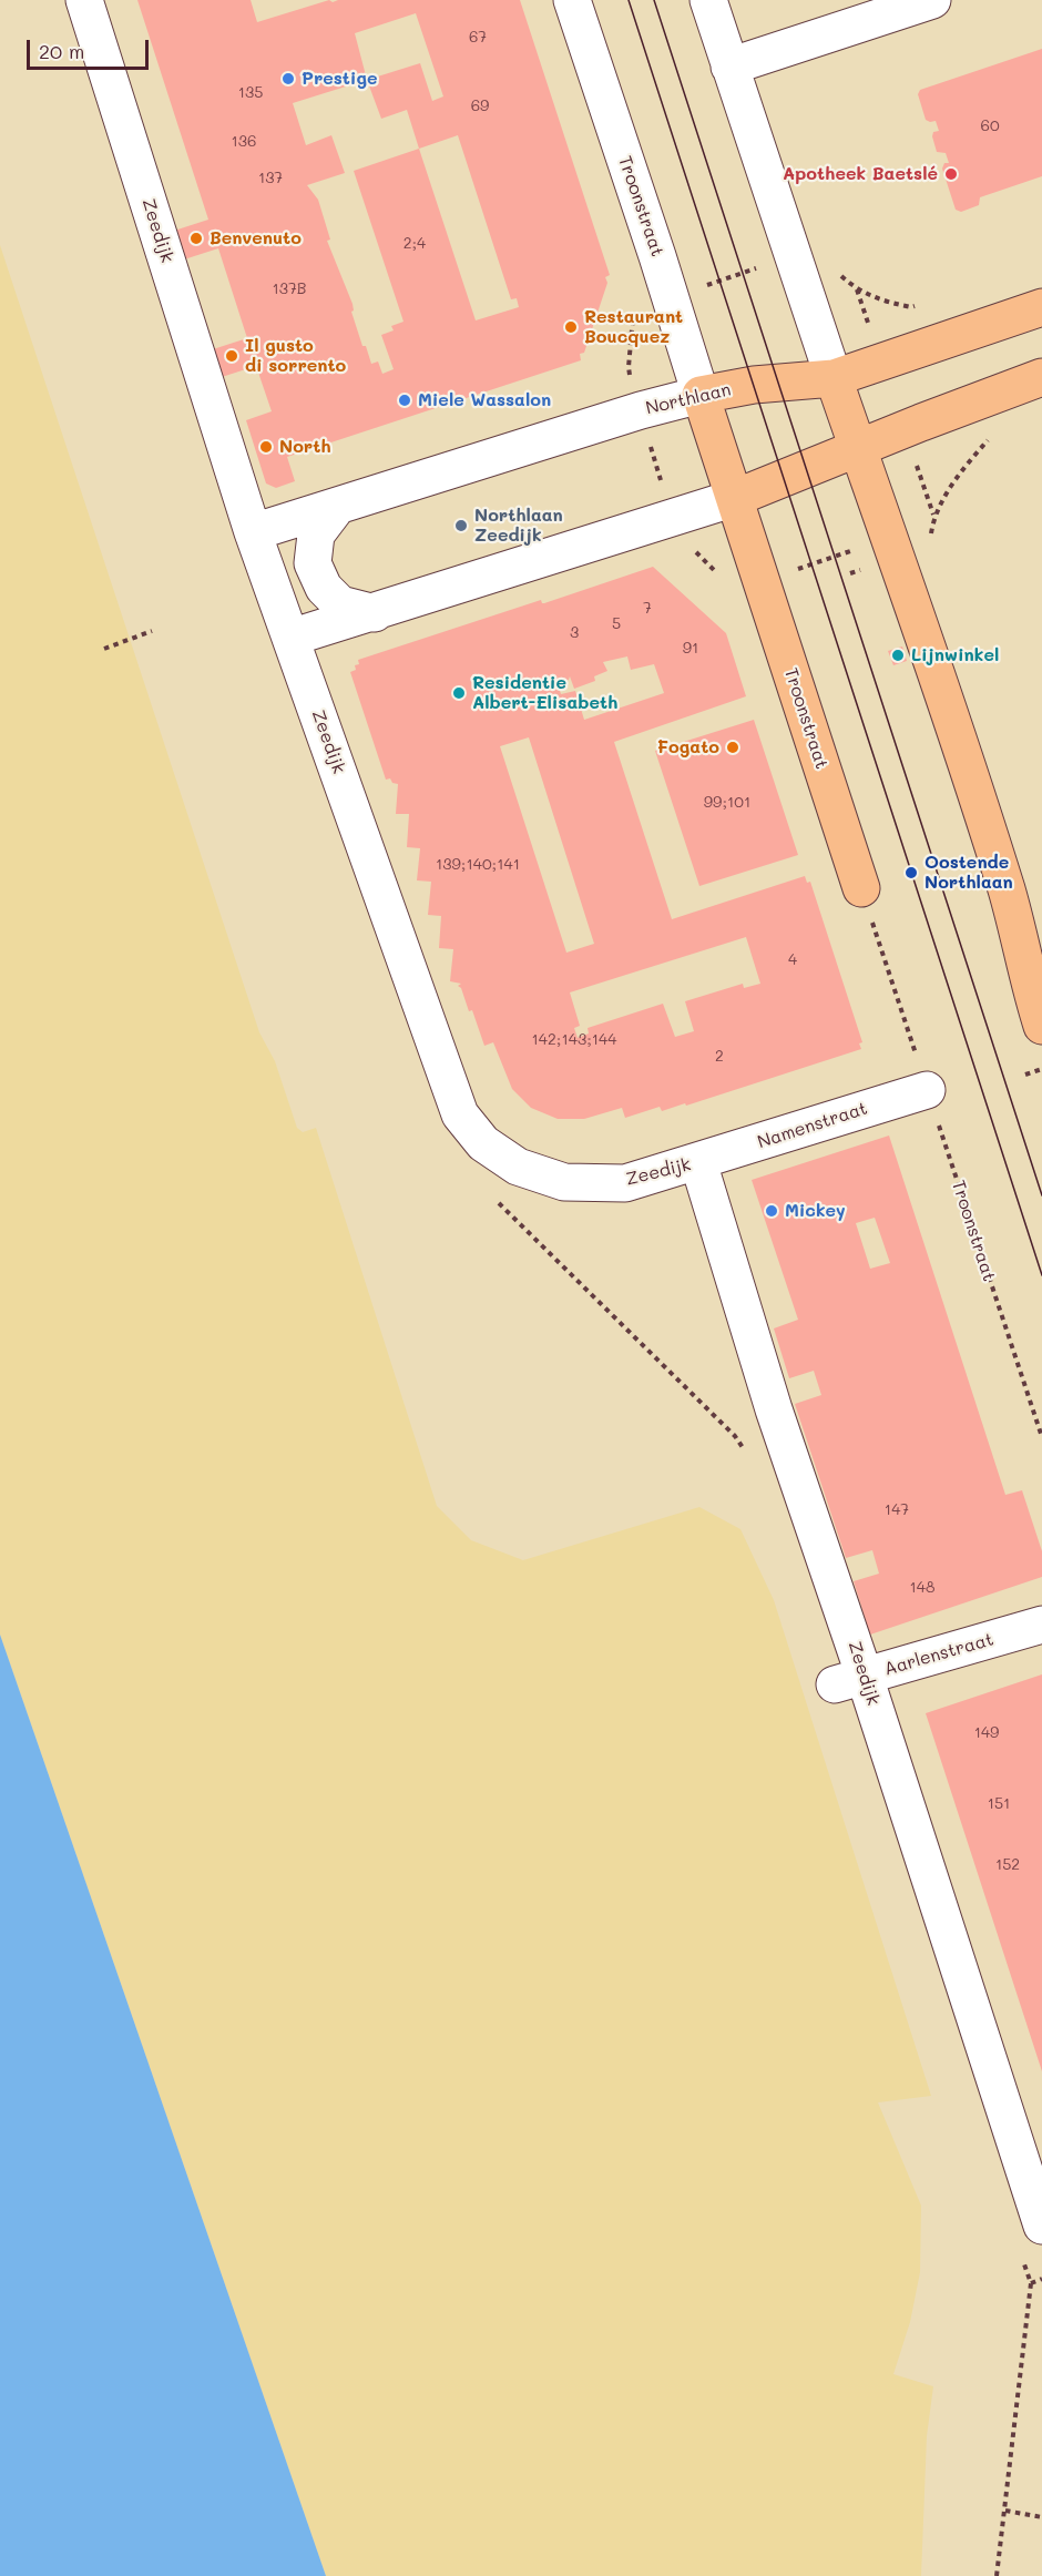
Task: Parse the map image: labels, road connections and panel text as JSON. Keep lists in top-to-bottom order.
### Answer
{
  "streets": {
    "main road": ["Troonstraat", "Northlaan"],
    "street": ["Zeedijk", "Namenstraat", "Aarlenstraat"]
  },
  "crossings": [
    ["Troonstraat", "Northlaan"],
    ["Troonstraat", "Namenstraat"],
    ["Zeedijk", "Northlaan"],
    ["Zeedijk", "Namenstraat"],
    ["Zeedijk", "Aarlenstraat"]
  ],
  "places": [
    "Prestige",
    "Apotheek Baetslé",
    "Benvenuto",
    "Restaurant Boucquez",
    "Il gusto di sorrento",
    "Miele Wassalon",
    "North",
    "Northlaan Zeedijk",
    "Lijnwinkel",
    "Residentie Albert-Elisabeth",
    "Fogato",
    "Oostende Northlaan",
    "Mickey"
  ],
  "house_numbers": [
    "67",
    "135",
    "69",
    "60",
    "136",
    "137",
    "2;4",
    "137B",
    "7",
    "5",
    "3",
    "91",
    "99;101",
    "139;140;141",
    "4",
    "142;143;144",
    "2",
    "147",
    "148",
    "149",
    "151",
    "152"
  ],
  "scale_bar": "20 m"
}
